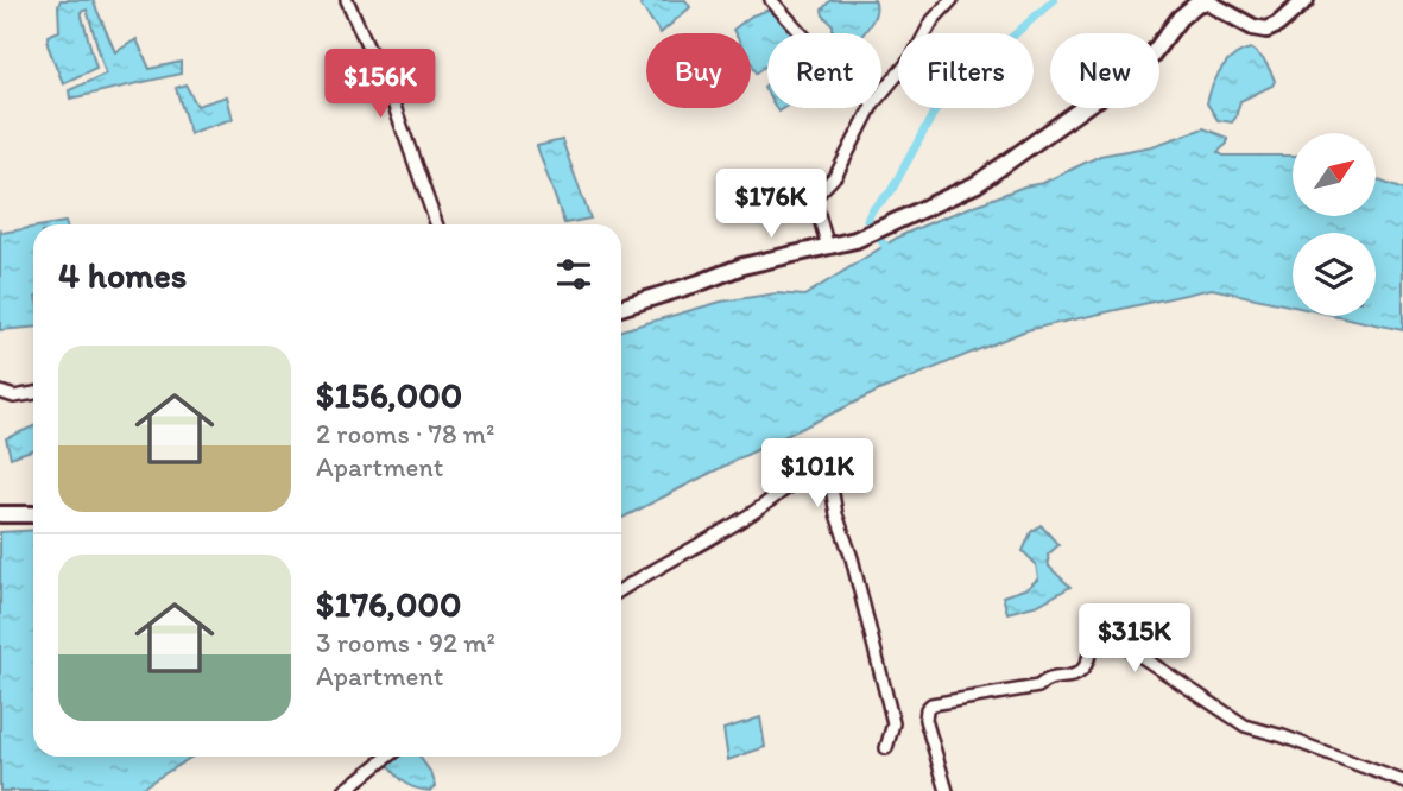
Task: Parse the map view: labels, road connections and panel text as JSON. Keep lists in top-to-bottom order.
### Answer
{
  "north": "top right",
  "page": {
    "chip": [
      "Buy",
      "Rent",
      "Filters",
      "New"
    ],
    "price": [
      "$156K",
      "$176K",
      "$101K",
      "$315K"
    ],
    "heading": "4 homes",
    "list": [
      {
        "name": "$156,000",
        "note": "2 rooms · 78 m² · Apartment"
      },
      {
        "name": "$176,000",
        "note": "3 rooms · 92 m² · Apartment"
      }
    ]
  }
}
